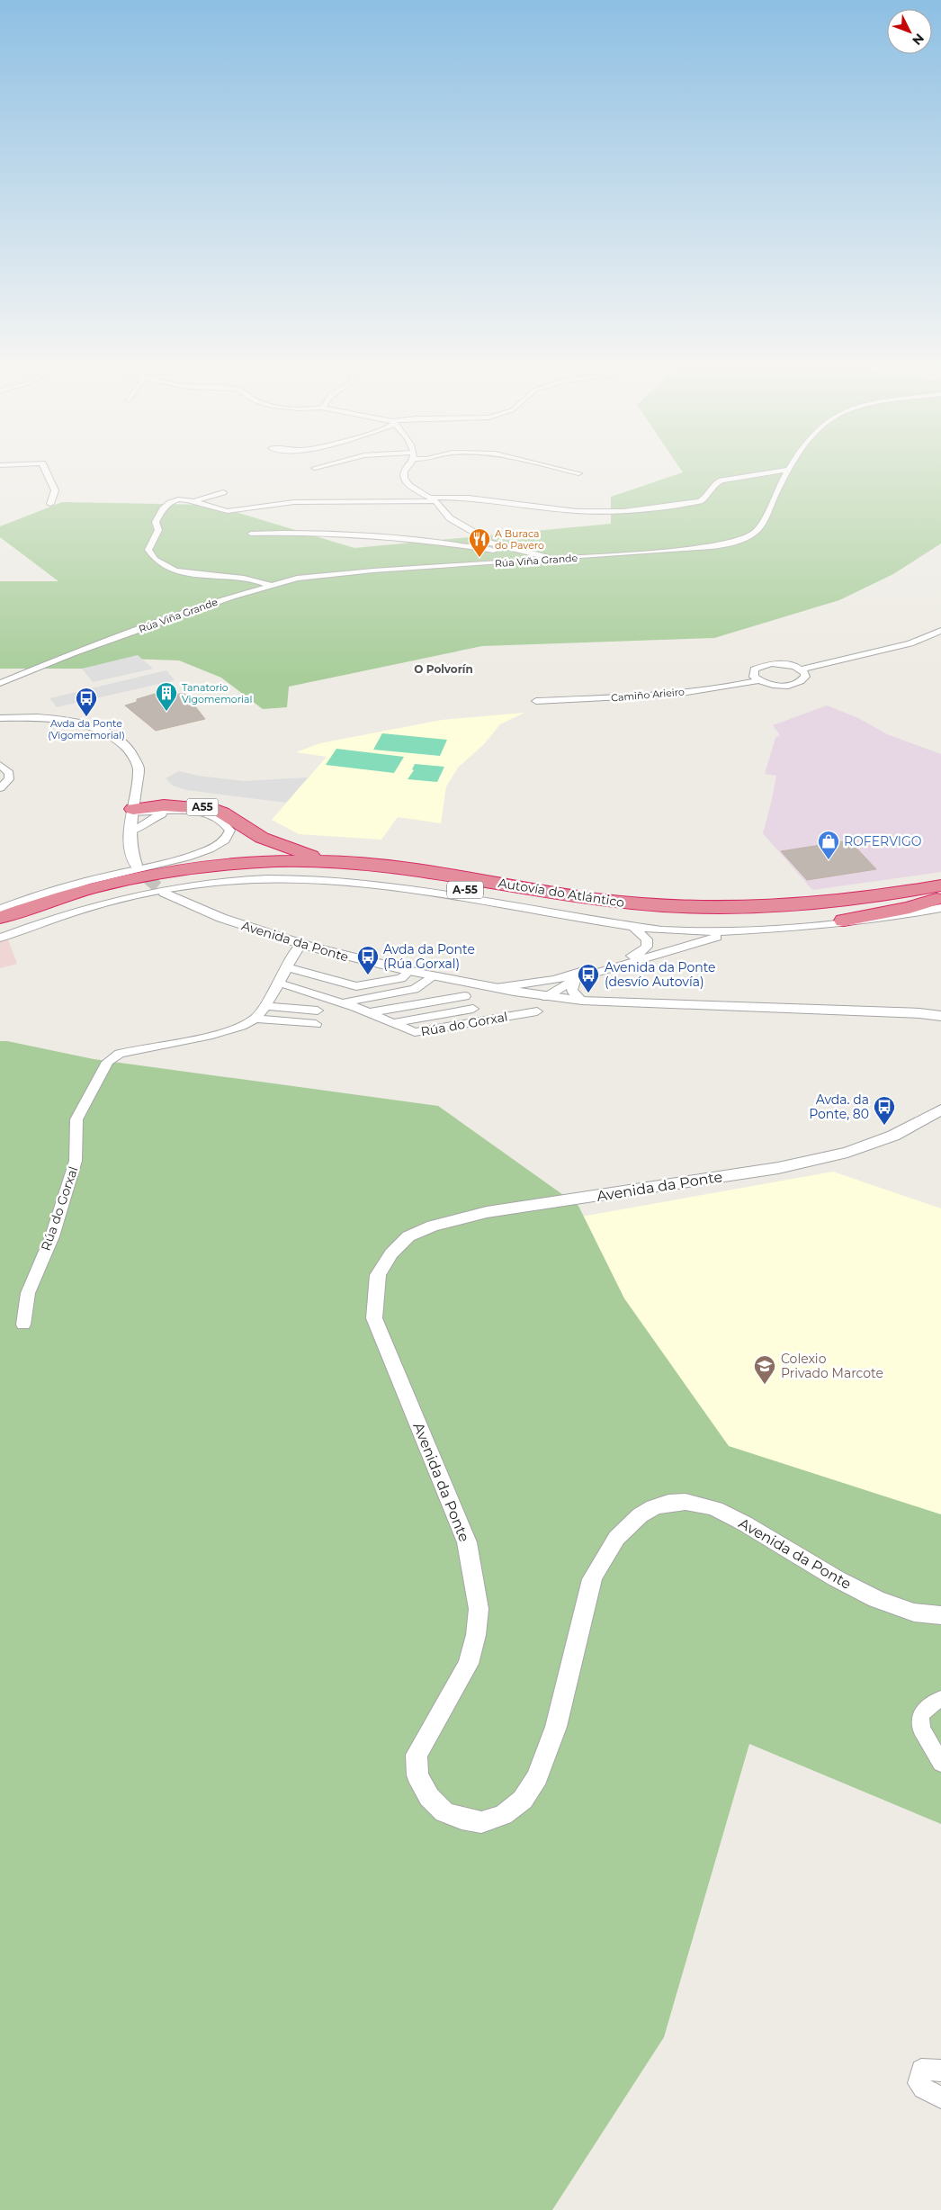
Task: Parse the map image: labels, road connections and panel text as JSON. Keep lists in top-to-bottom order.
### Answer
{
  "streets": {
    "highway": ["A55", "A-55", "Autovía do Atlántico"],
    "street": [
      "Rúa Viña Grande",
      "Camiño Arieiro",
      "Avenida da Ponte",
      "Rúa do Gorxal"
    ]
  },
  "crossings": [
    ["A55", "Autovía do Atlántico"],
    ["Avenida da Ponte", "Rúa do Gorxal"]
  ],
  "districts": ["O Polvorín"],
  "places": {
    "restaurant": ["A Buraca do Pavero"],
    "building": ["Tanatorio Vigomemorial"],
    "bus stop": [
      "Avda da Ponte (Vigomemorial)",
      "Avda da Ponte (Rúa Gorxal)",
      "Avenida da Ponte (desvío Autovía)",
      "Avda. da Ponte, 80"
    ],
    "shop": ["ROFERVIGO"],
    "school or university": ["Colexio Privado Marcote"]
  },
  "north": "bottom right"
}
